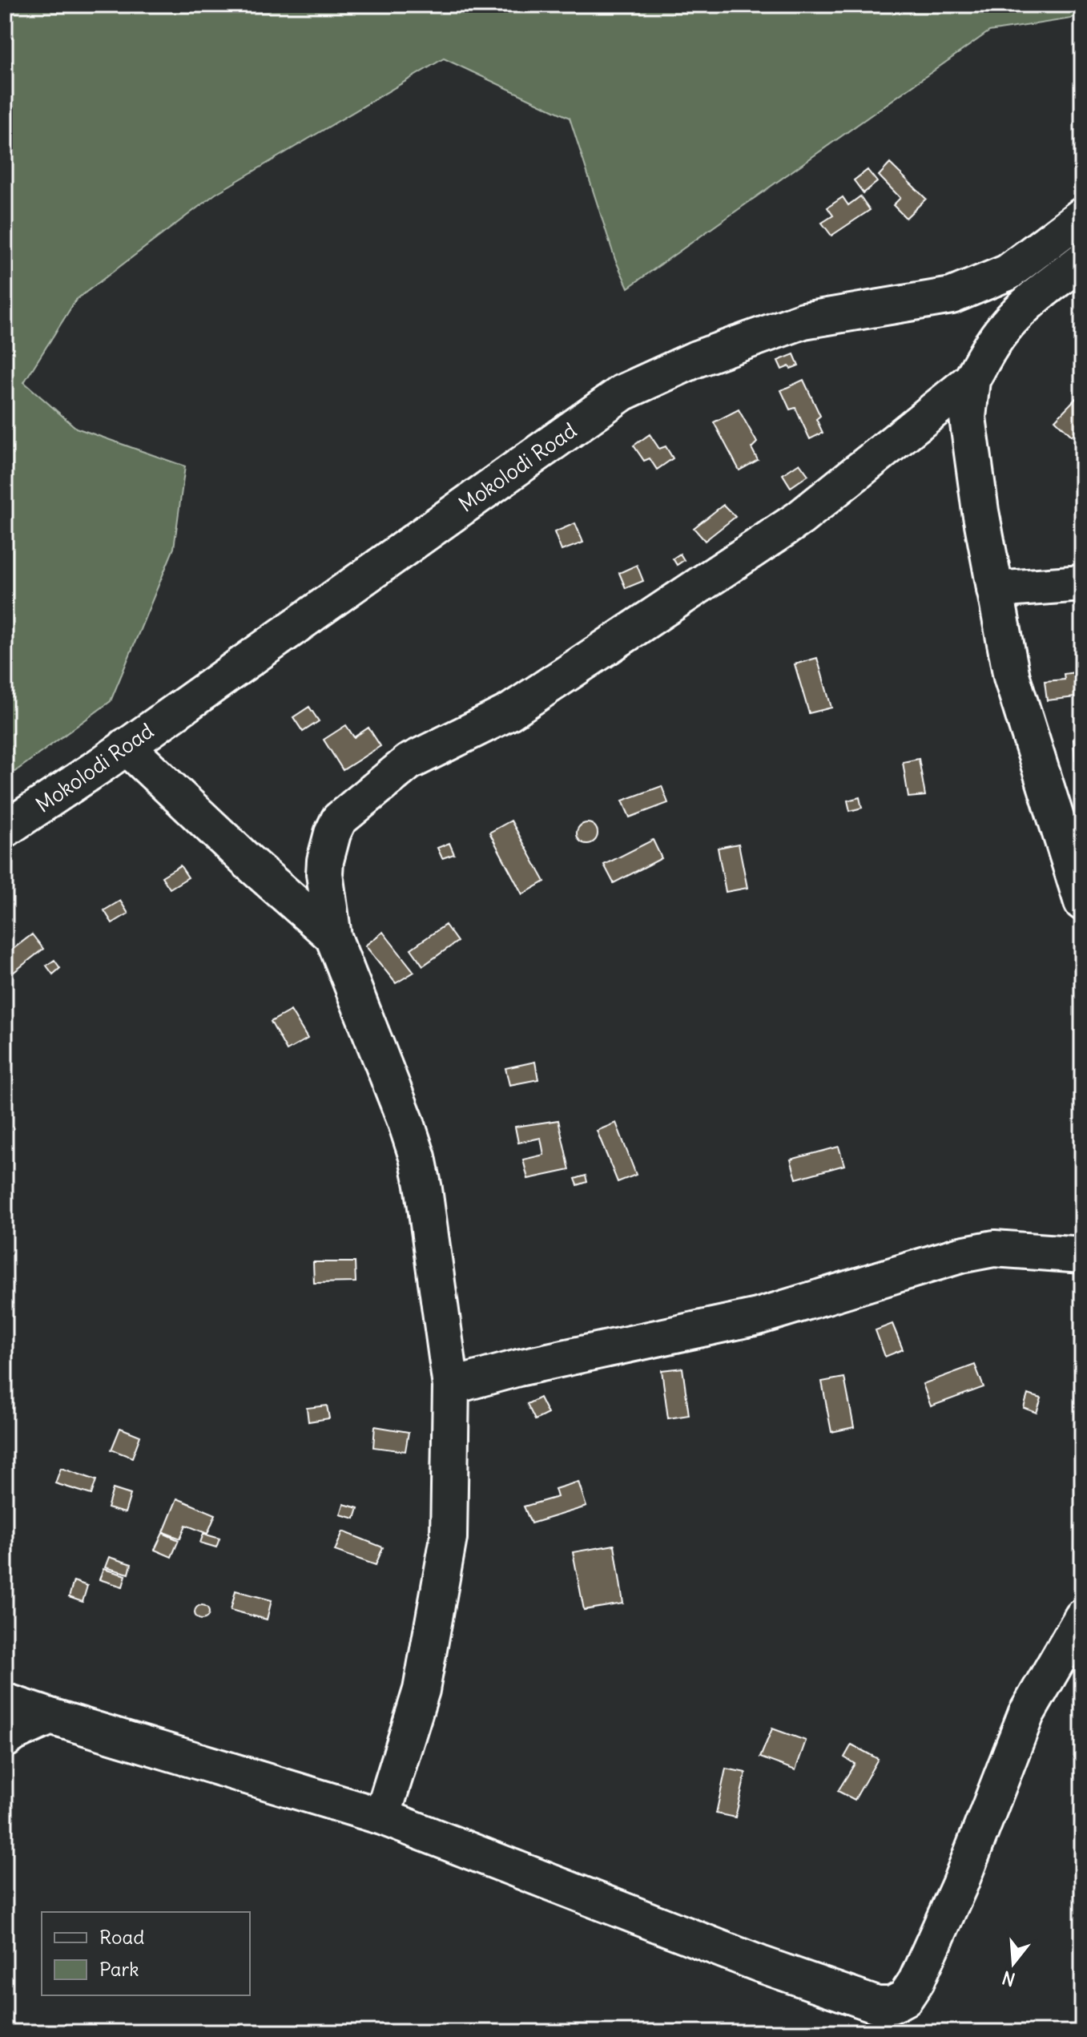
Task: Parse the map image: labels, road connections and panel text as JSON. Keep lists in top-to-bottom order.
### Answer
{
  "streets": {
    "street": ["Mokolodi Road"]
  },
  "legend": ["Road", "Park"],
  "north": "bottom"
}
